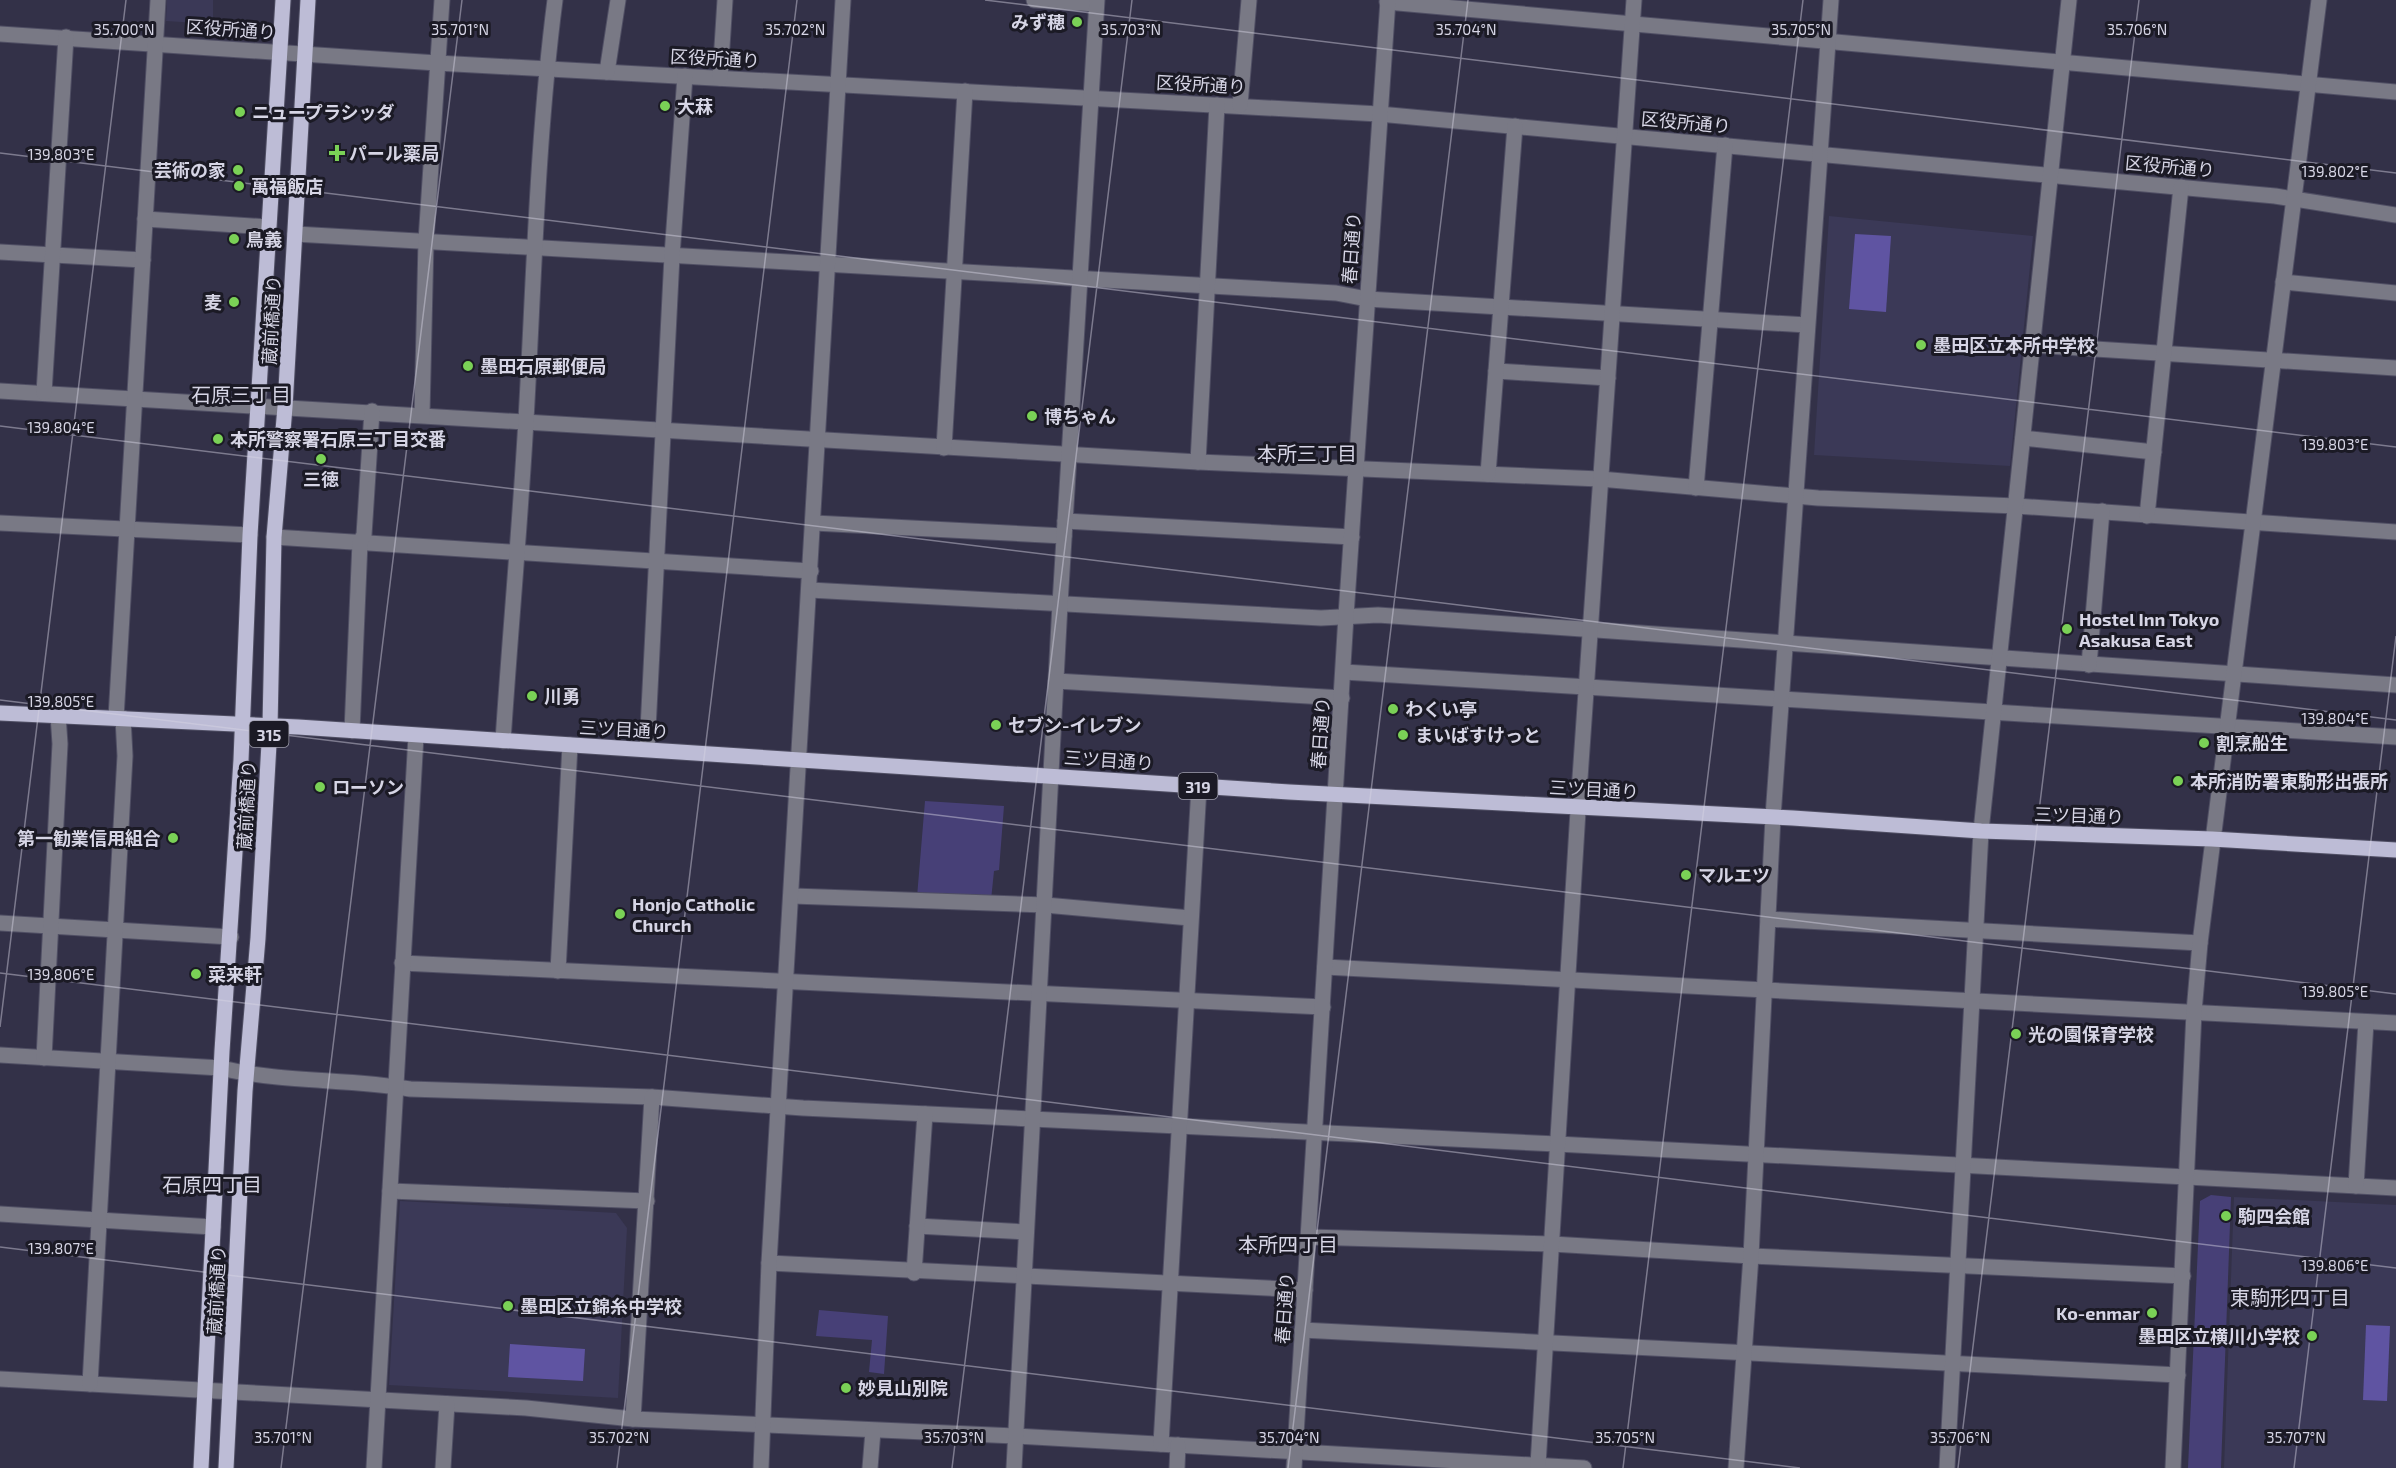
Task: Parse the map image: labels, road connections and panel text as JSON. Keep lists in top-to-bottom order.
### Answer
{
  "streets": {
    "main road": [
      "蔵前橋通り",
      "三ツ目通り",
      "315",
      "319"
    ],
    "street": ["区役所通り", "春日通り"]
  },
  "crossings": [
    ["区役所通り", "春日通り"],
    ["区役所通り", "蔵前橋通り"],
    ["春日通り", "三ツ目通り"],
    ["蔵前橋通り", "三ツ目通り"]
  ],
  "districts": [
    "石原三丁目",
    "本所三丁目",
    "石原四丁目",
    "本所四丁目",
    "東駒形四丁目"
  ],
  "places": {
    "other": [
      "みず穂",
      "大菻",
      "ニュープラシッダ",
      "芸術の家",
      "萬福飯店",
      "鳥義",
      "麦",
      "墨田区立本所中学校",
      "墨田石原郵便局",
      "博ちゃん",
      "本所警察署石原三丁目交番",
      "三徳",
      "Hostel Inn Tokyo Asakusa East",
      "川勇",
      "わくい亭",
      "セブン-イレブン",
      "まいばすけっと",
      "割烹船生",
      "本所消防署東駒形出張所",
      "ローソン",
      "第一勧業信用組合",
      "マルエツ",
      "Honjo Catholic Church",
      "菜来軒",
      "光の園保育学校",
      "駒四会館",
      "墨田区立錦糸中学校",
      "Ko-enmar",
      "墨田区立横川小学校",
      "妙見山別院"
    ],
    "health": ["パール薬局"]
  },
  "coordinates": [
    "35.700°N",
    "35.701°N",
    "35.702°N",
    "35.703°N",
    "35.704°N",
    "35.705°N",
    "35.706°N",
    "139.803°E",
    "139.802°E",
    "139.804°E",
    "139.805°E",
    "139.806°E",
    "139.807°E",
    "35.707°N"
  ]
}
